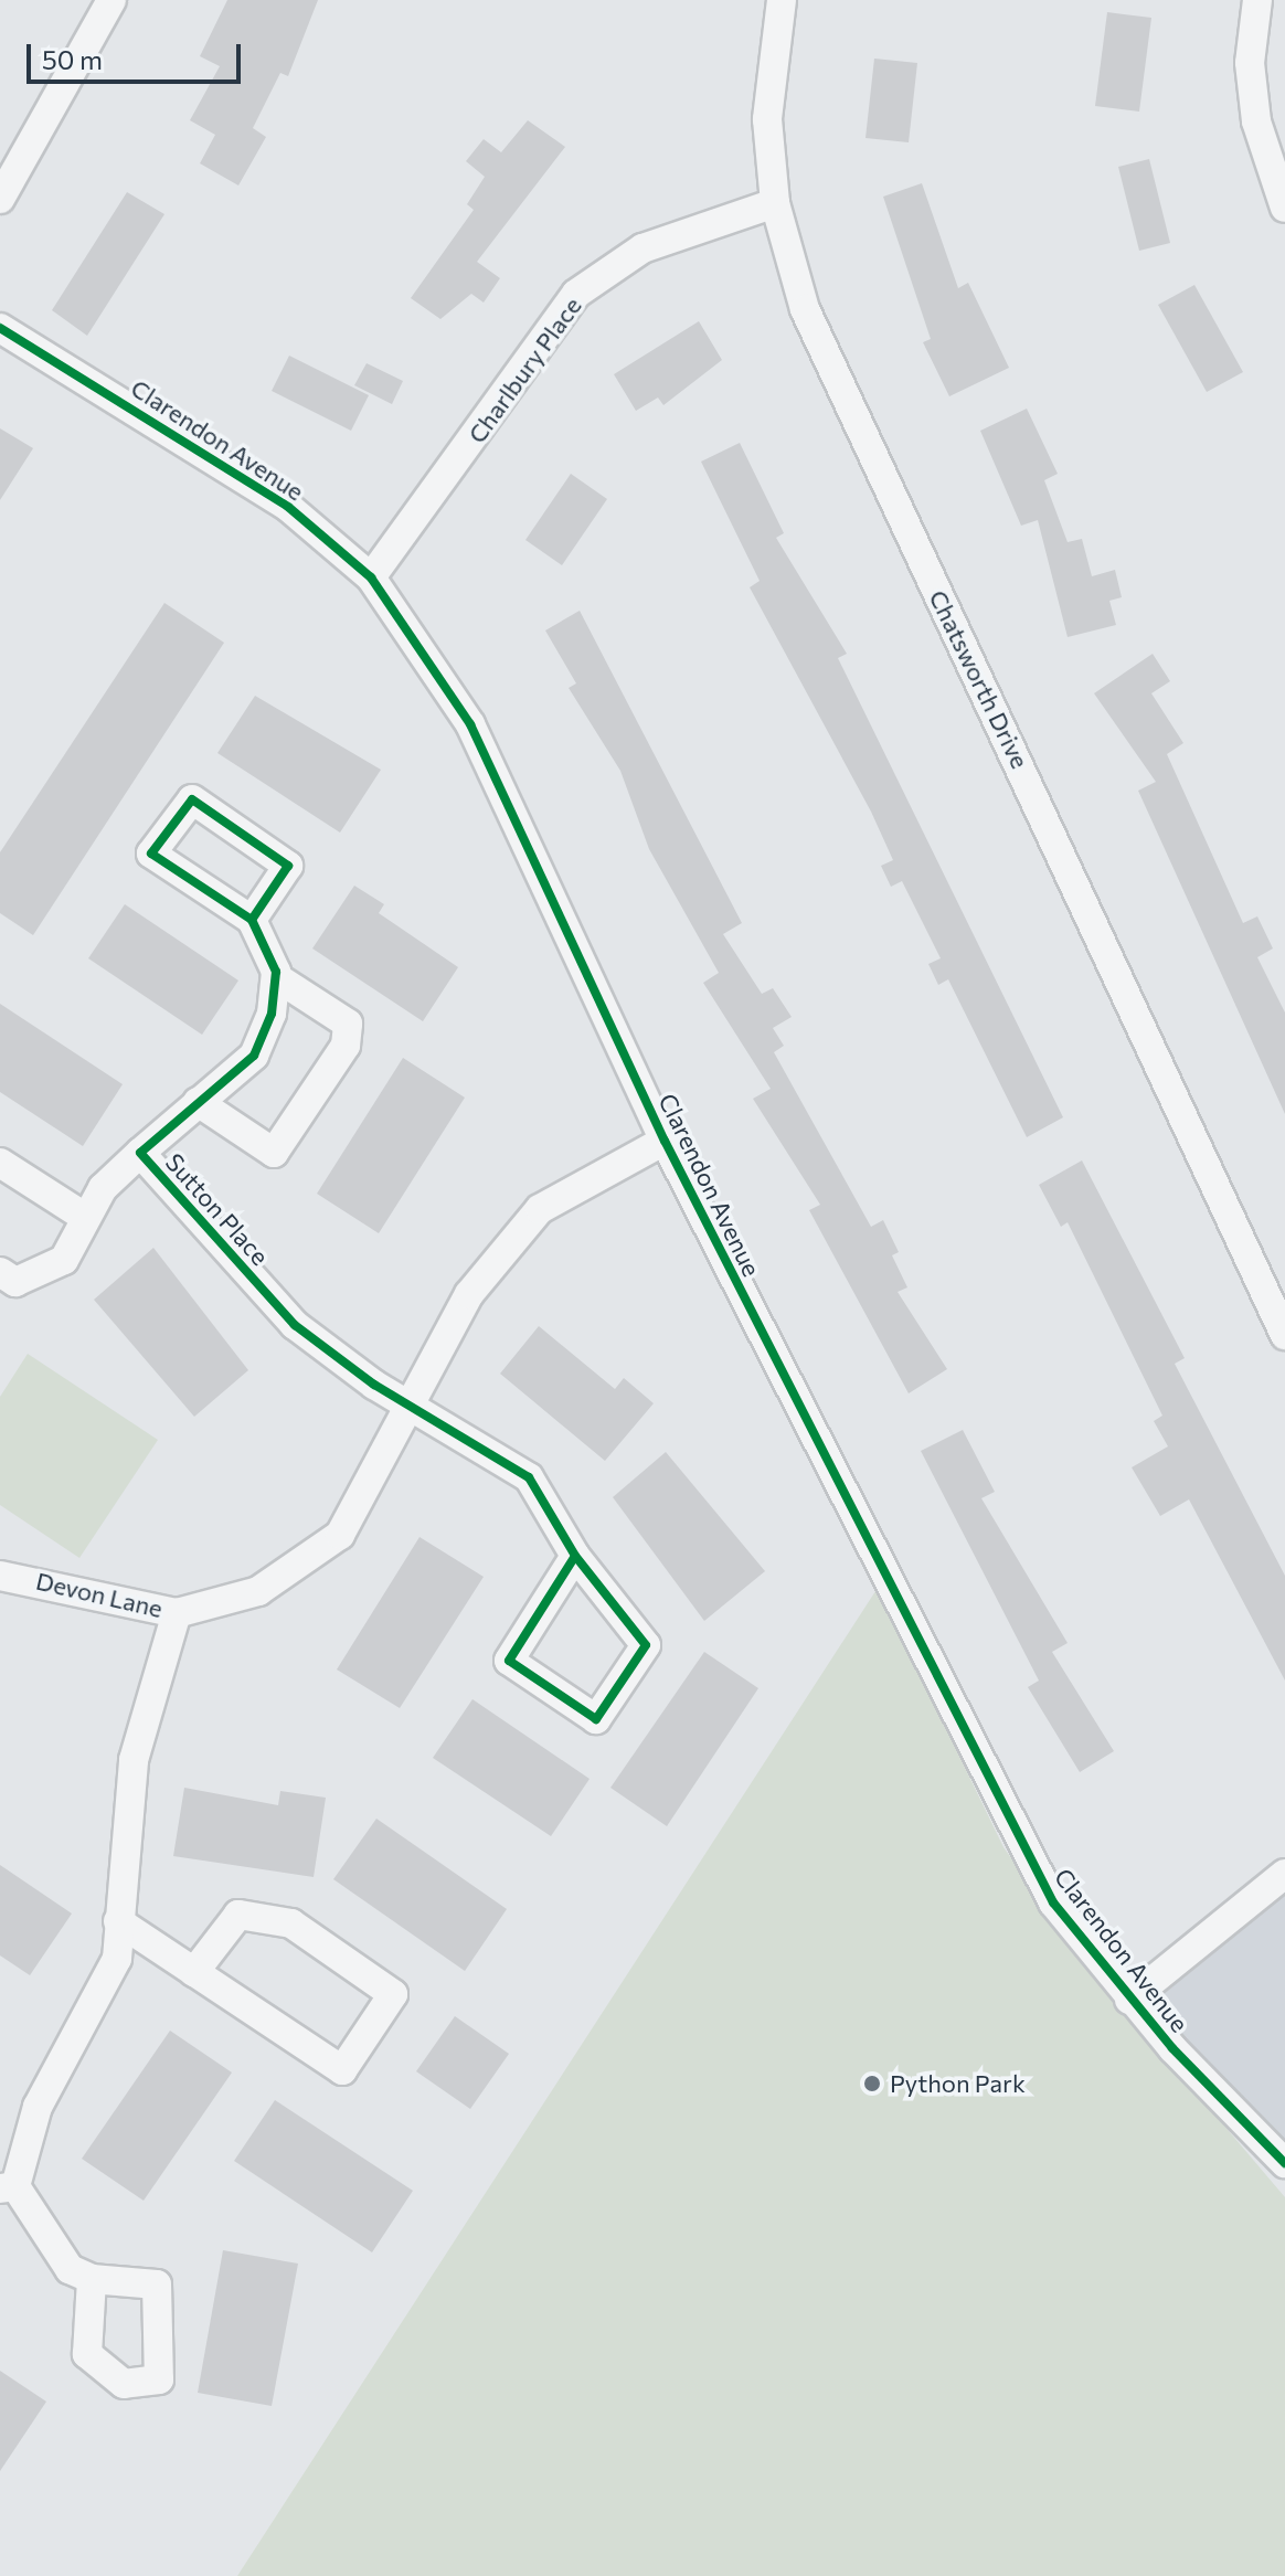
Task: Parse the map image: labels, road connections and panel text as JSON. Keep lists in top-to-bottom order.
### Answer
{
  "streets": {
    "street": [
      "Charlbury Place",
      "Clarendon Avenue",
      "Chatsworth Drive",
      "Sutton Place",
      "Devon Lane"
    ]
  },
  "crossings": [
    ["Charlbury Place", "Clarendon Avenue"],
    ["Charlbury Place", "Chatsworth Drive"],
    ["Clarendon Avenue", "Devon Lane"],
    ["Sutton Place", "Devon Lane"]
  ],
  "places": ["Python Park"],
  "scale_bar": "50 m"
}
